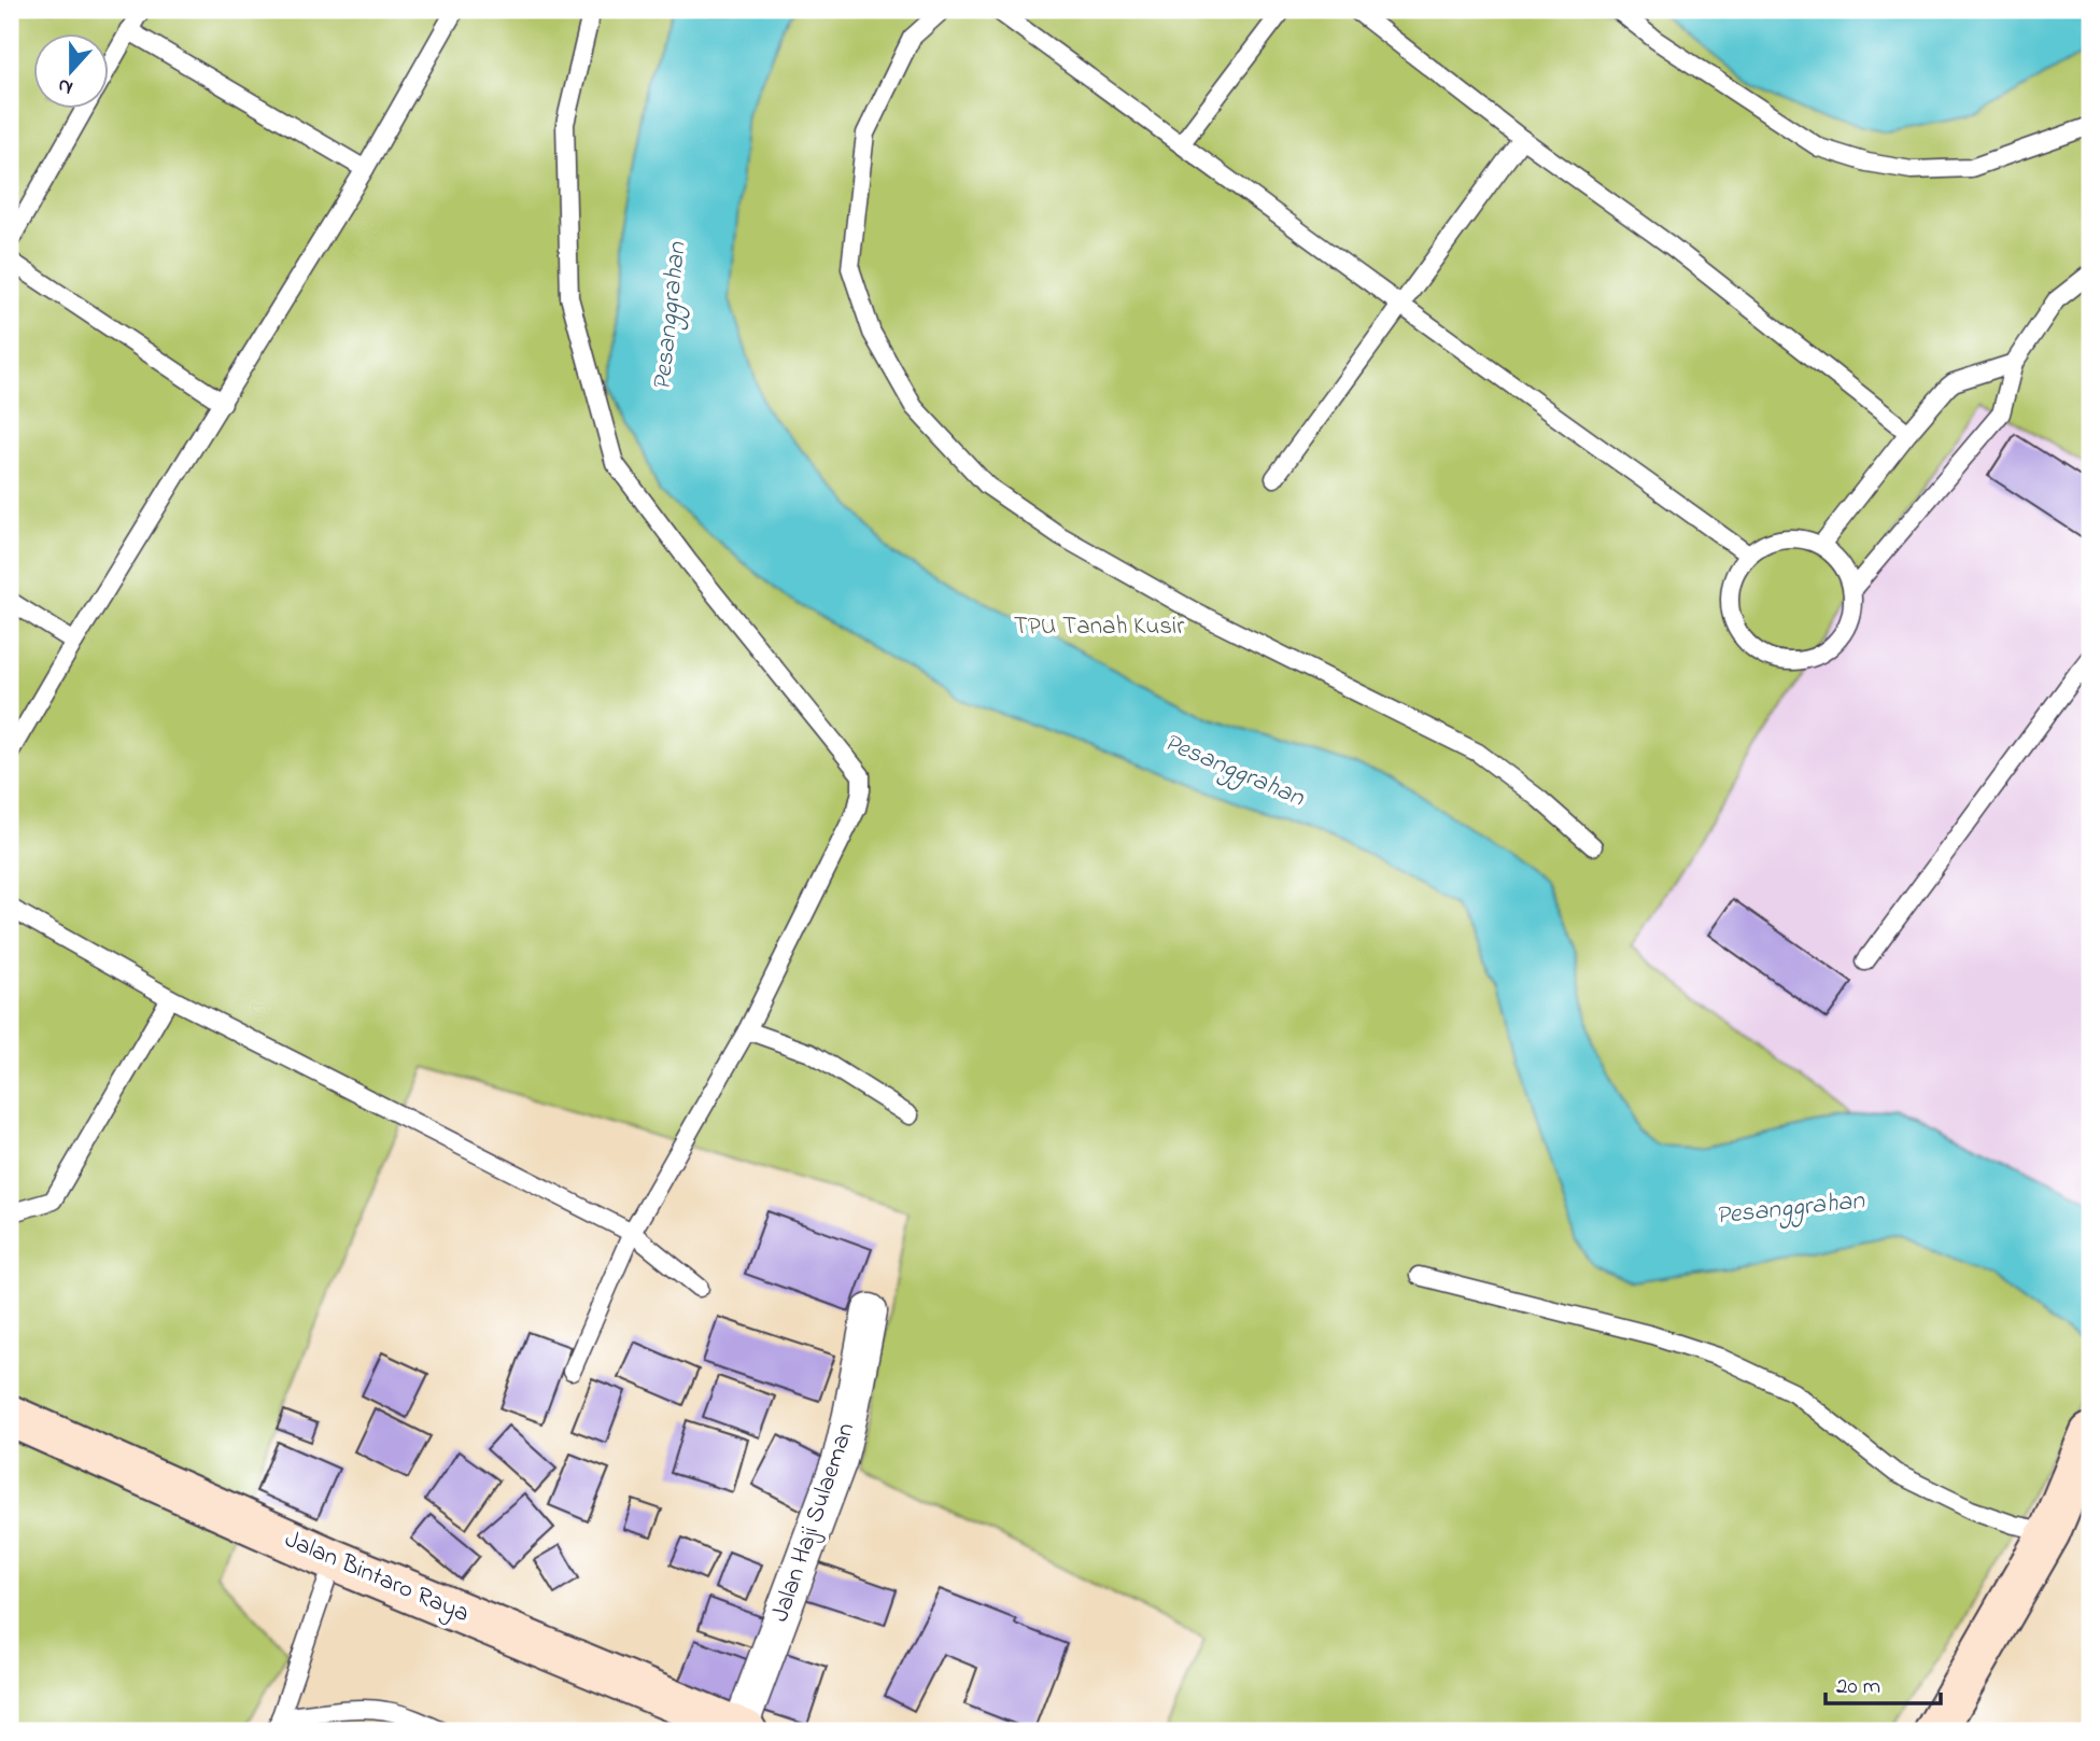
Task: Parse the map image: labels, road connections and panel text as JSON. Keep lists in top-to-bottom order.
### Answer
{
  "streets": {
    "main road": ["Jalan Bintaro Raya"],
    "street": ["Jalan Haji Sulaeman"]
  },
  "crossings": [
    ["Jalan Haji Sulaeman", "Jalan Bintaro Raya"]
  ],
  "water": ["Pesanggrahan"],
  "parks": ["TPU Tanah Kusir"],
  "scale_bar": "20 m",
  "north": "bottom"
}
